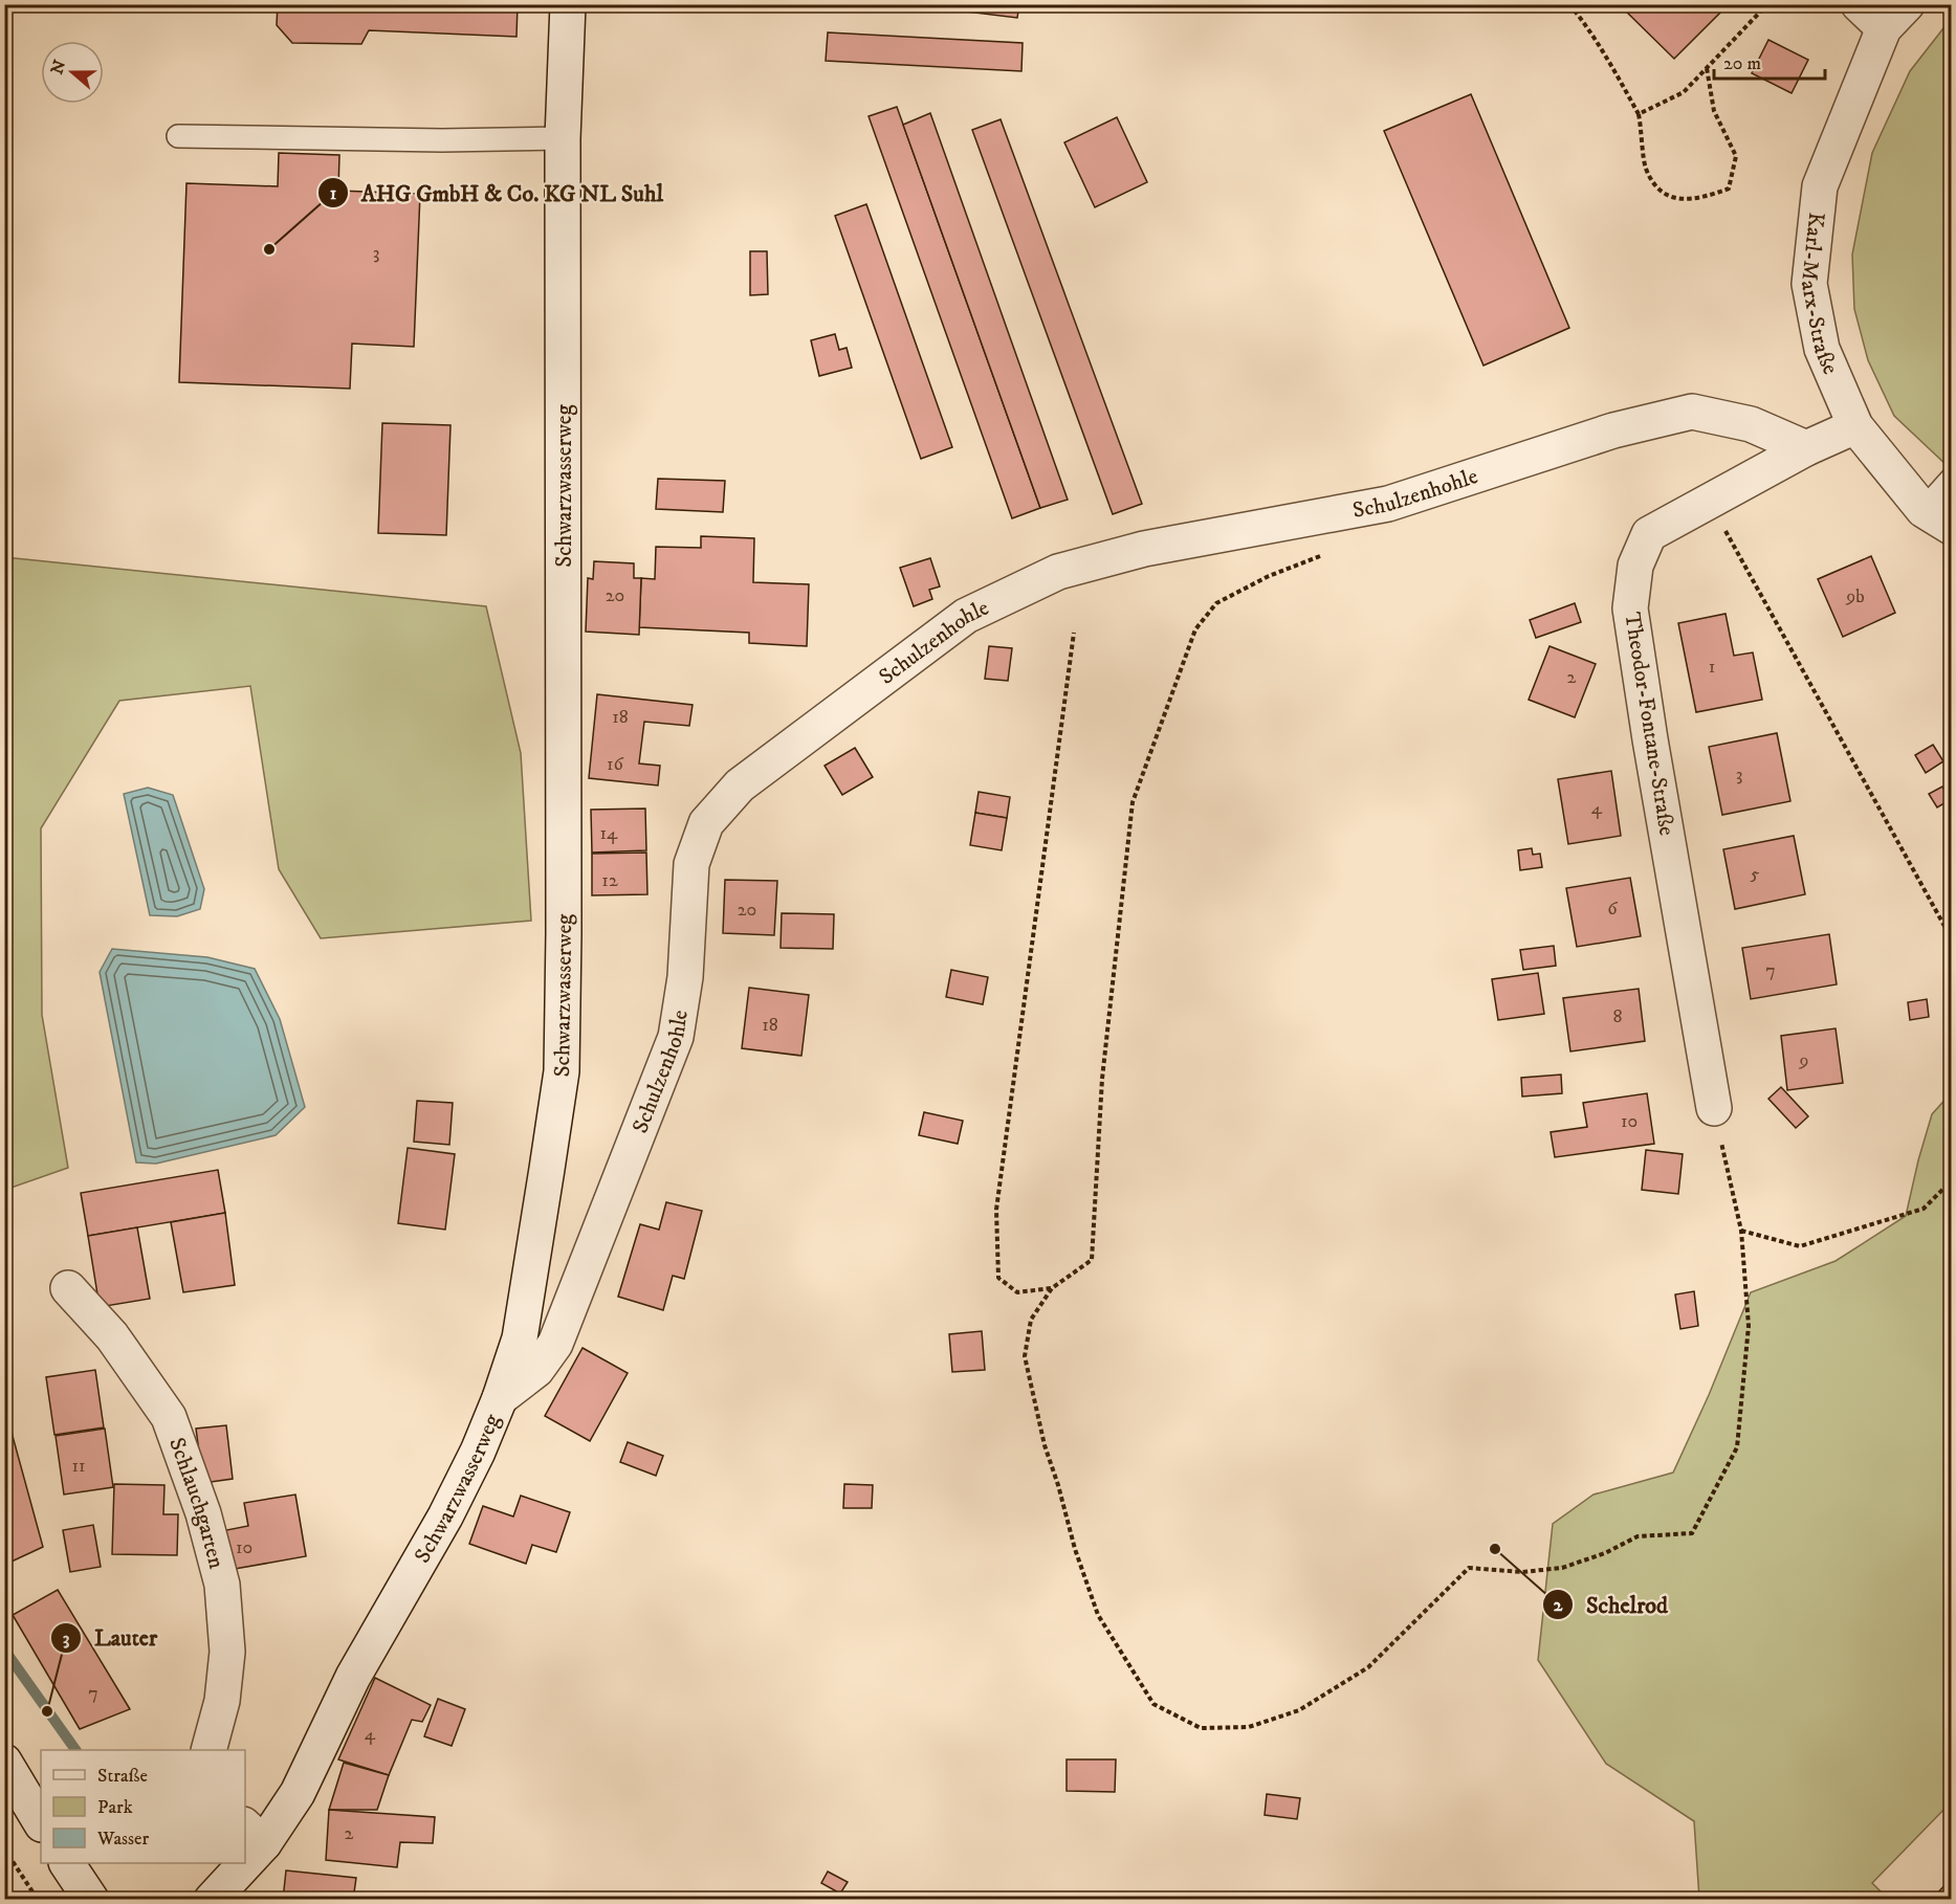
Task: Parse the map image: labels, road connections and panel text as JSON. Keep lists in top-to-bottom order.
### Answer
{
  "streets": {
    "street": [
      "Karl-Marx-Straße",
      "Schwarzwasserweg",
      "Schulzenhohle",
      "Theodor-Fontane-Straße",
      "Schlauchgarten"
    ]
  },
  "crossings": [
    ["Karl-Marx-Straße", "Theodor-Fontane-Straße"],
    ["Schwarzwasserweg", "Schulzenhohle"],
    ["Schulzenhohle", "Theodor-Fontane-Straße"]
  ],
  "places": ["AHG GmbH & Co. KG NL Suhl", "Schelrod", "Lauter"],
  "house_numbers": [
    "3",
    "20",
    "9b",
    "1",
    "2",
    "18",
    "16",
    "3",
    "4",
    "14",
    "5",
    "12",
    "6",
    "20",
    "7",
    "8",
    "18",
    "9",
    "10",
    "11",
    "10",
    "7",
    "4",
    "2"
  ],
  "legend": ["Straße", "Park", "Wasser"],
  "scale_bar": "20 m",
  "north": "left"
}
